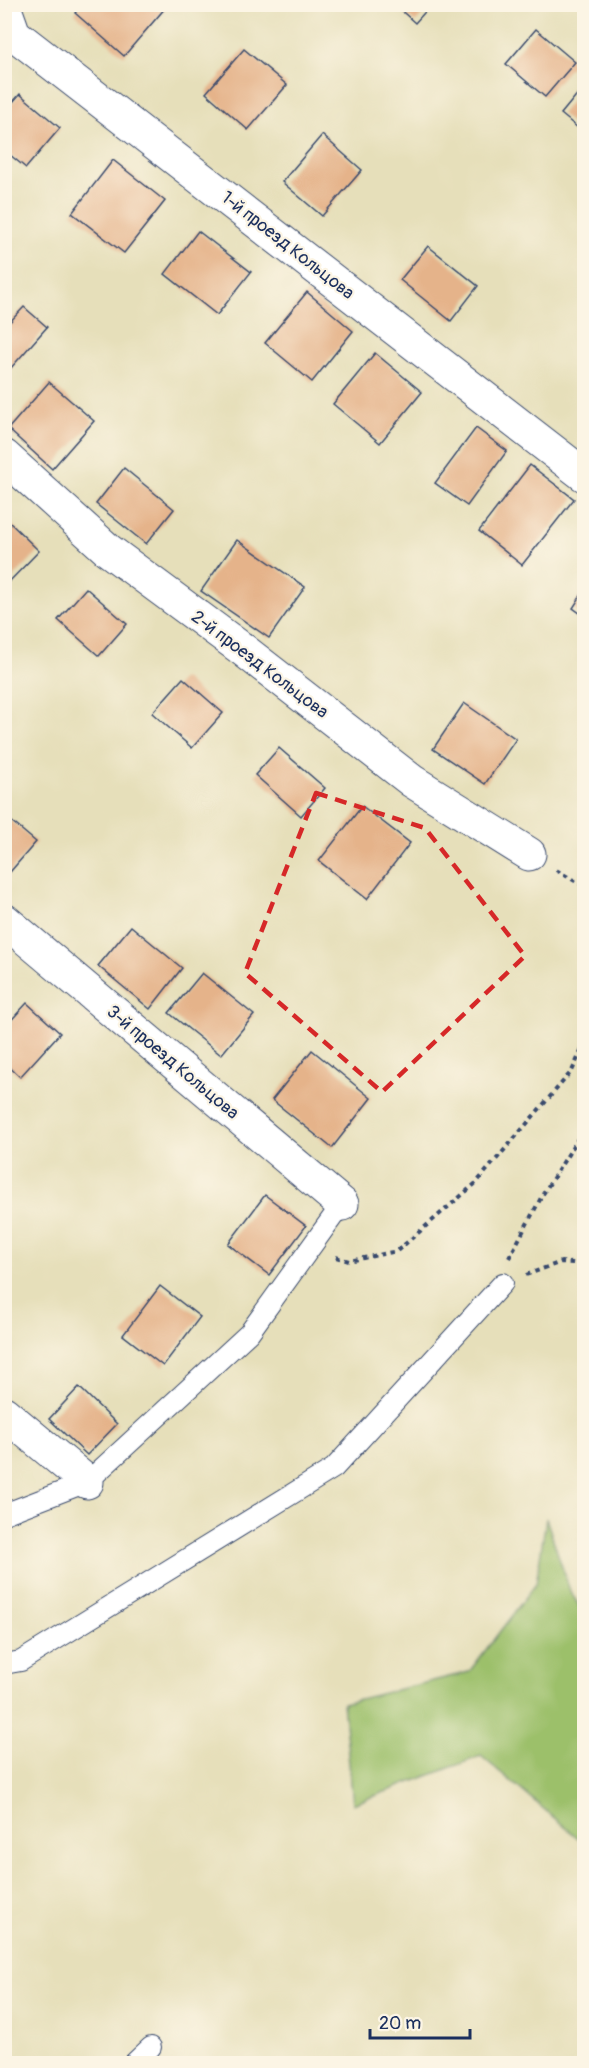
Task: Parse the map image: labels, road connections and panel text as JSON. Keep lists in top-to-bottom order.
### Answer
{
  "streets": {
    "street": ["1-й проезд Кольцова", "2-й проезд Кольцова", "3-й проезд Кольцова"]
  },
  "scale_bar": "20 m"
}
